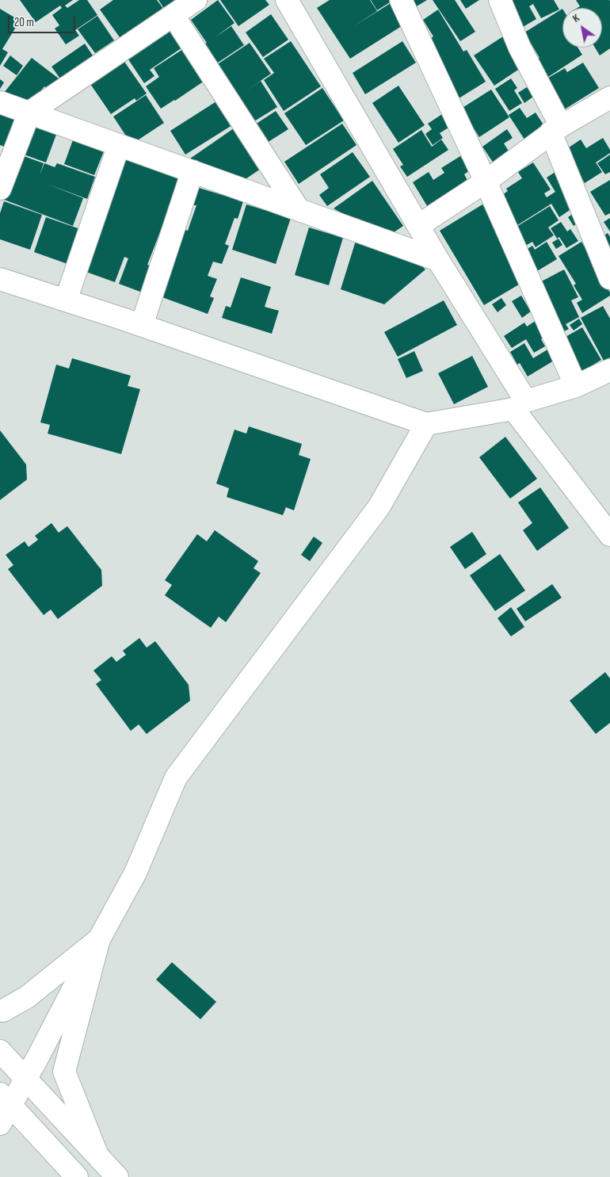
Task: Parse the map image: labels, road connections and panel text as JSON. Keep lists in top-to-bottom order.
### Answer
{
  "scale_bar": "20 m",
  "north": "top left"
}
